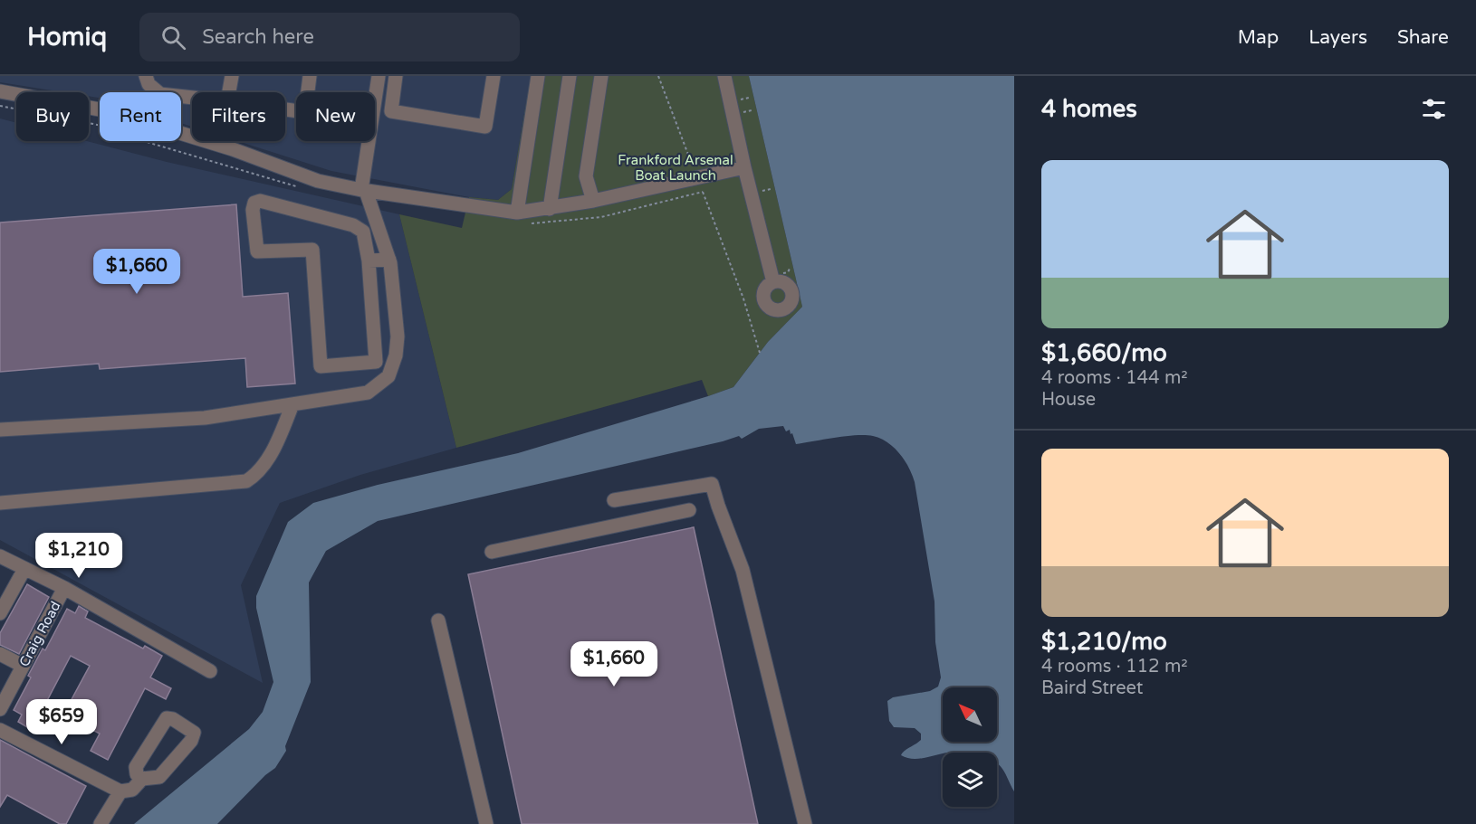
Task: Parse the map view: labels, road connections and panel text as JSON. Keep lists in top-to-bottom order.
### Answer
{
  "streets": {
    "street": ["Craig Road"]
  },
  "parks": ["Frankford Arsenal Boat Launch"],
  "north": "top left",
  "page": {
    "header": "Homiq",
    "search": "Search here",
    "nav": ["Map", "Layers", "Share"],
    "heading": "4 homes",
    "chip": [
      "Buy",
      "Rent",
      "Filters",
      "New"
    ],
    "list": [
      {
        "name": "$1,660/mo",
        "note": "4 rooms · 144 m² · House"
      },
      {
        "name": "$1,210/mo",
        "note": "4 rooms · 112 m² · Baird Street"
      }
    ],
    "price": [
      "$1,660",
      "$1,210",
      "$1,660",
      "$659"
    ]
  }
}
